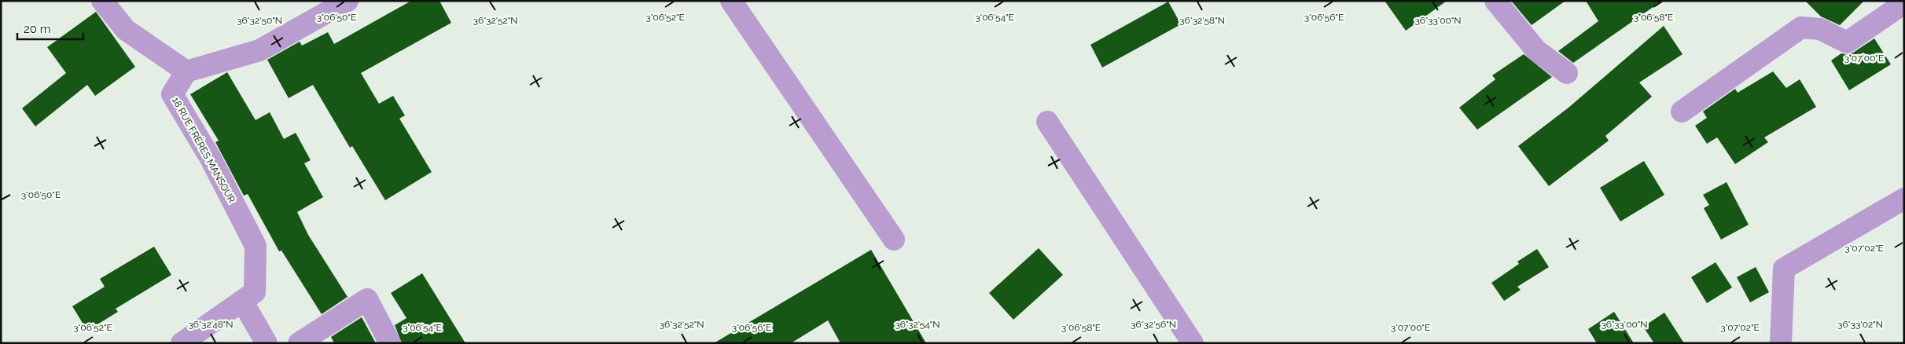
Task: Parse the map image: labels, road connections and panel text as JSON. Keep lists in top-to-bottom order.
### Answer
{
  "streets": {
    "street": ["18 RUE FRÉRES MANSOUR"]
  },
  "scale_bar": "20 m",
  "coordinates": [
    "3°06'50\"E",
    "3°06'52\"E",
    "3°06'54\"E",
    "3°06'56\"E",
    "3°06'58\"E",
    "36°32'50\"N",
    "36°32'58\"N",
    "36°33'00\"N",
    "36°32'52\"N",
    "3°07'00\"E",
    "3°07'02\"E",
    "36°32'48\"N",
    "36°32'54\"N",
    "36°32'56\"N",
    "36°33'02\"N"
  ]
}
